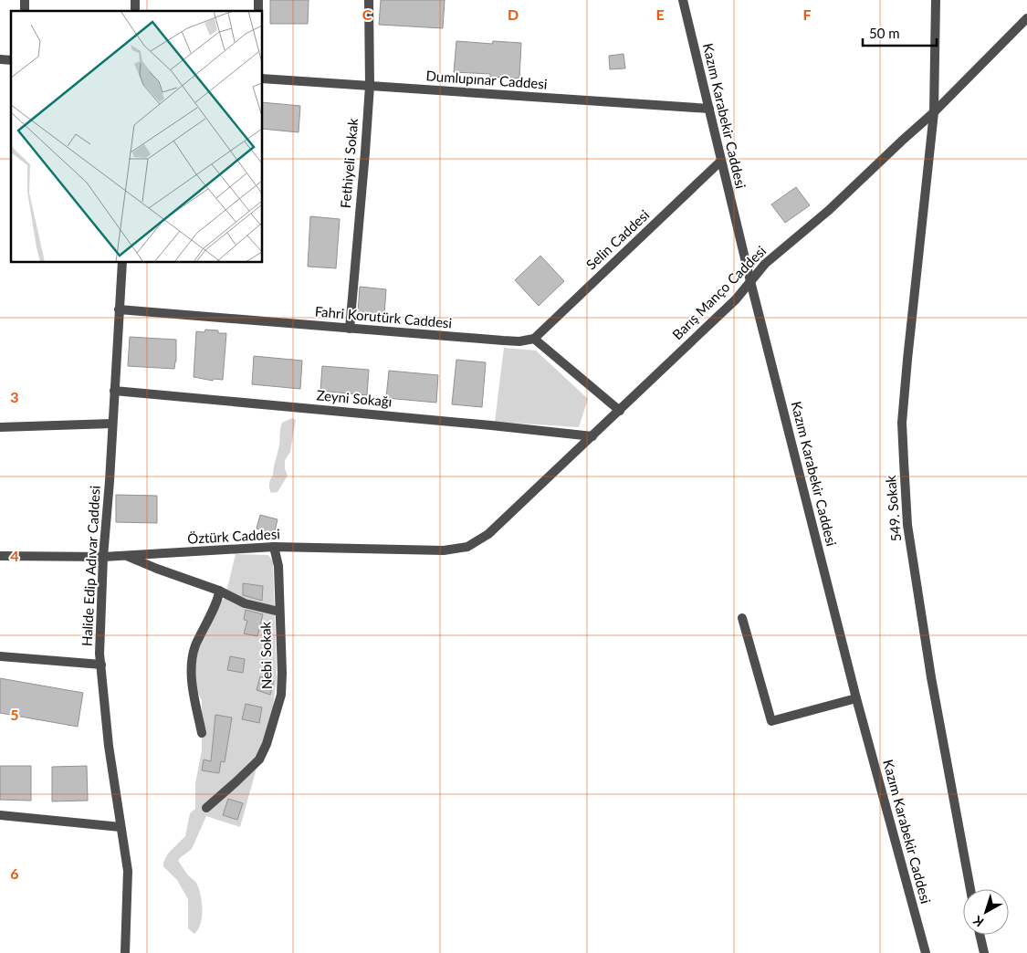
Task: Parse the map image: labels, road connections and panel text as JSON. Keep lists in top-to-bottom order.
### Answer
{
  "streets": {
    "street": [
      "Dumlupınar Caddesi",
      "Kazım Karabekir Caddesi",
      "Fethiyeli Sokak",
      "Selin Caddesi",
      "Barış Manço Caddesi",
      "Fahri Korutürk Caddesi",
      "Zeyni Sokağı",
      "549. Sokak",
      "Öztürk Caddesi",
      "Halide Edip Adıvar Caddesi",
      "Nebi Sokak"
    ]
  },
  "crossings": [
    ["Dumlupınar Caddesi", "Kazım Karabekir Caddesi"],
    ["Dumlupınar Caddesi", "Fethiyeli Sokak"],
    ["Kazım Karabekir Caddesi", "Selin Caddesi"],
    ["Kazım Karabekir Caddesi", "Barış Manço Caddesi"],
    ["Fethiyeli Sokak", "Fahri Korutürk Caddesi"],
    ["Selin Caddesi", "Fahri Korutürk Caddesi"],
    ["Barış Manço Caddesi", "Zeyni Sokağı"],
    ["Barış Manço Caddesi", "549. Sokak"],
    ["Barış Manço Caddesi", "Öztürk Caddesi"],
    ["Fahri Korutürk Caddesi", "Halide Edip Adıvar Caddesi"],
    ["Zeyni Sokağı", "Halide Edip Adıvar Caddesi"],
    ["Öztürk Caddesi", "Halide Edip Adıvar Caddesi"],
    ["Öztürk Caddesi", "Nebi Sokak"]
  ],
  "scale_bar": "50 m",
  "north": "bottom left",
  "grid": {
    "columns": [
      "C",
      "D",
      "E",
      "F"
    ],
    "rows": [
      "3",
      "4",
      "5",
      "6"
    ]
  }
}
